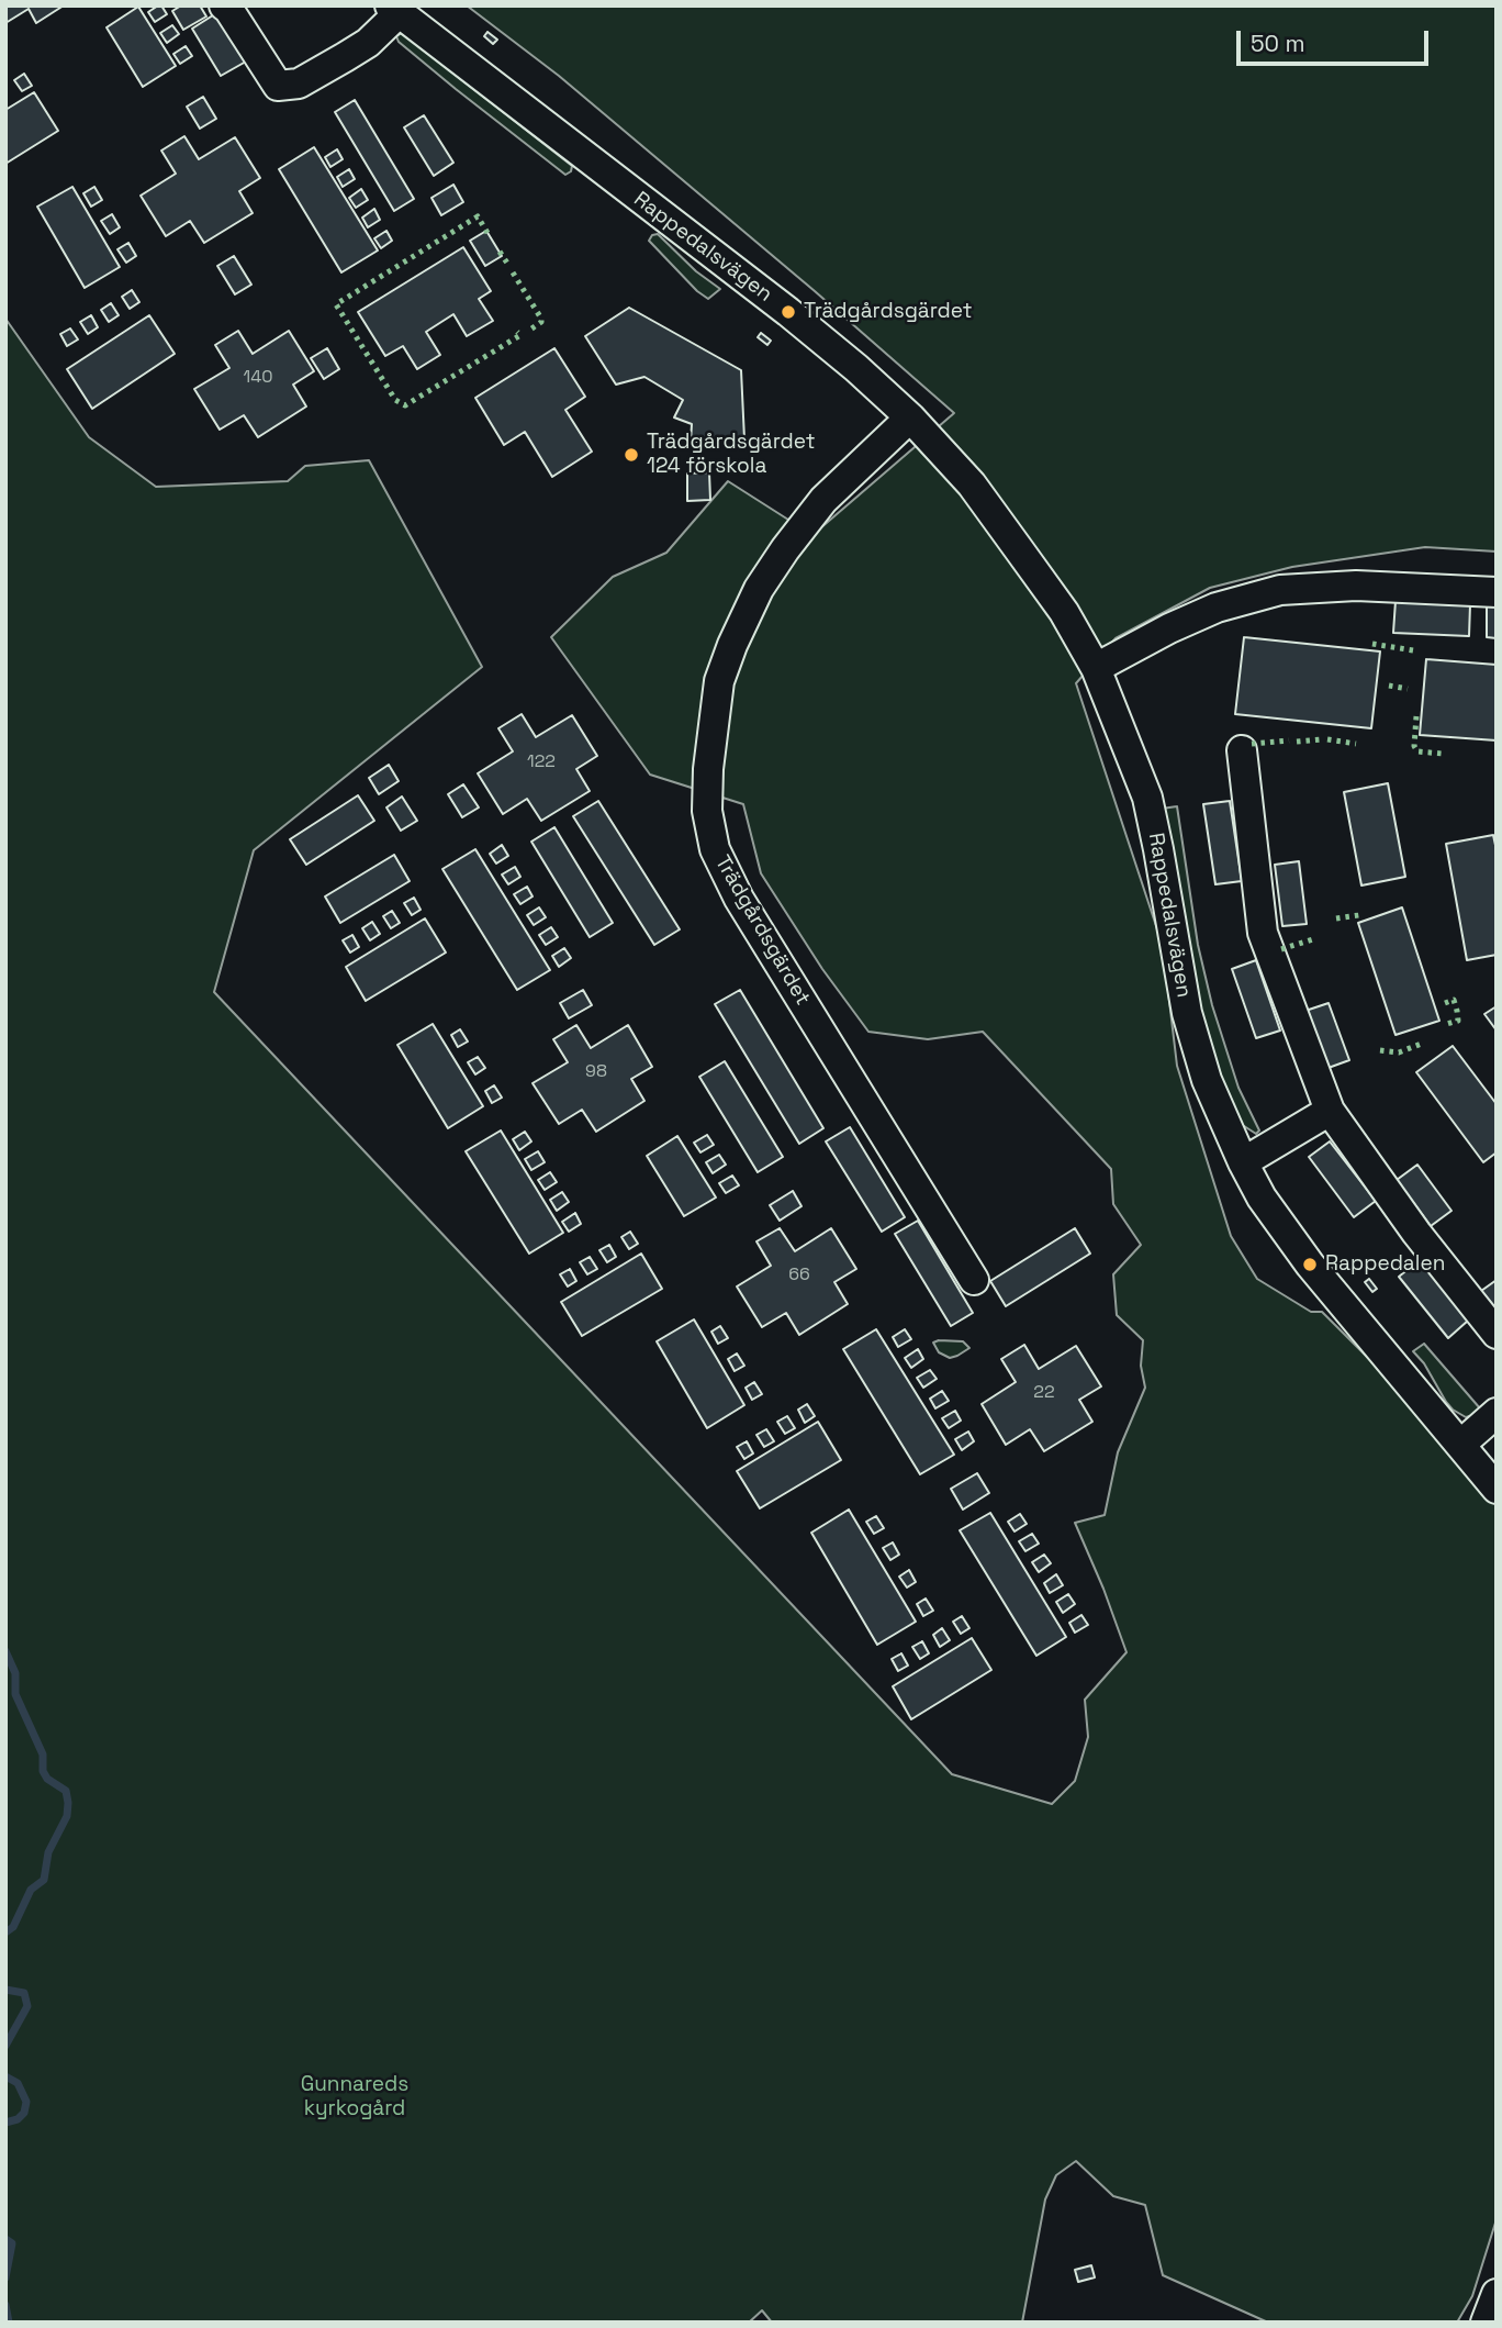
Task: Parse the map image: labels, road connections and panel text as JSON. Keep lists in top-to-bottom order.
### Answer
{
  "streets": {
    "street": ["Rappedalsvägen", "Trädgårdsgärdet"]
  },
  "crossings": [
    ["Rappedalsvägen", "Trädgårdsgärdet"]
  ],
  "parks": ["Gunnareds kyrkogård"],
  "places": ["Trädgårdsgärdet", "Trädgårdsgärdet 124 förskola", "Rappedalen"],
  "house_numbers": [
    "140",
    "122",
    "98",
    "66",
    "22"
  ],
  "scale_bar": "50 m"
}
